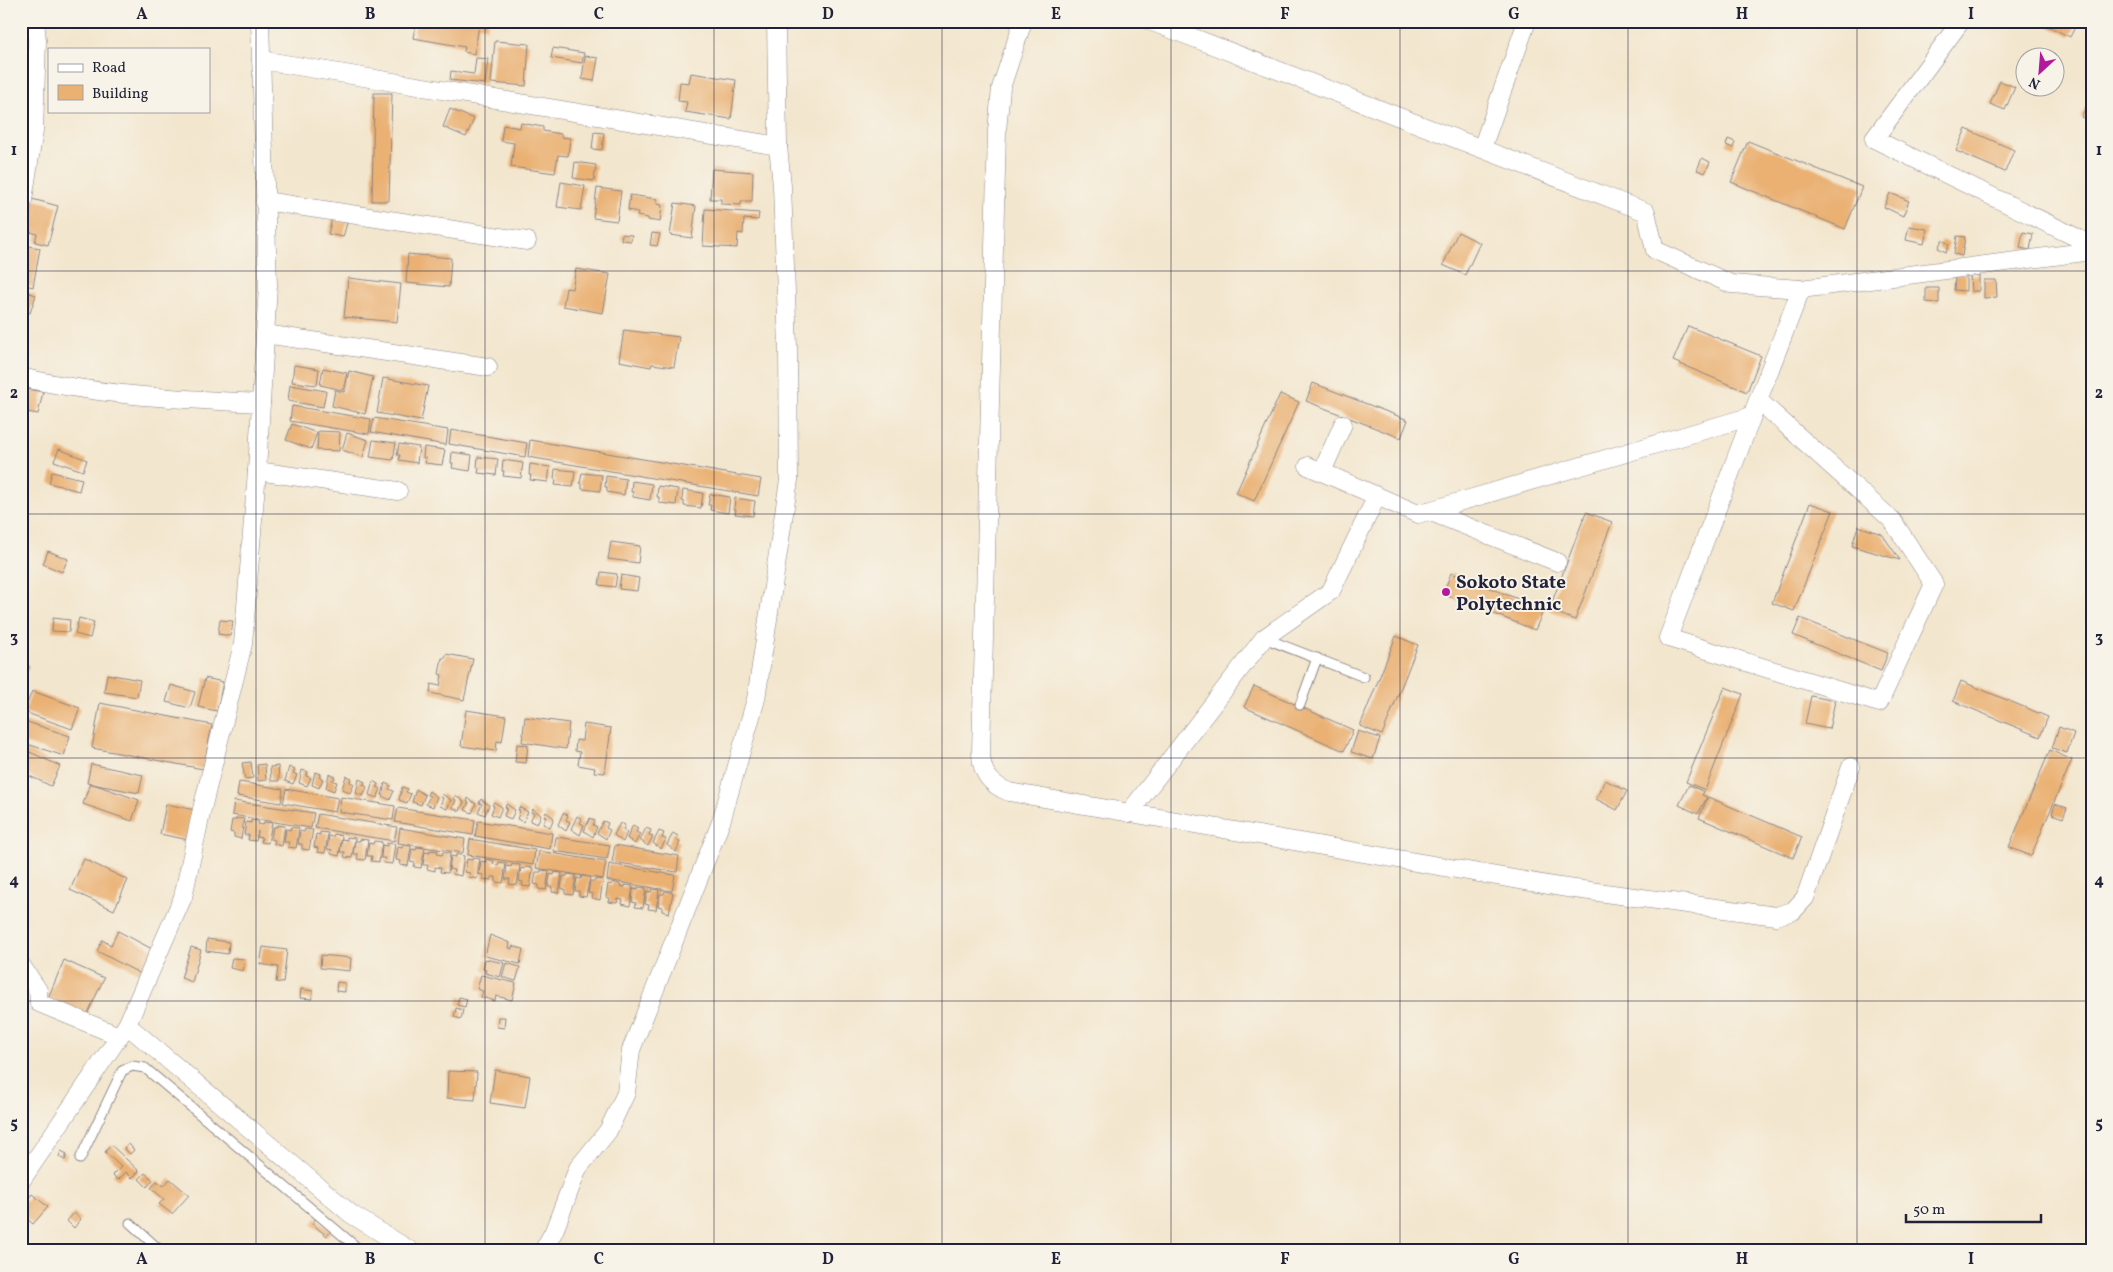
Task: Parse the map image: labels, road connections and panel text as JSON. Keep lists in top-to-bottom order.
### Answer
{
  "places": ["Sokoto State Polytechnic"],
  "legend": ["Road", "Building"],
  "scale_bar": "50 m",
  "north": "bottom left",
  "grid": {
    "columns": [
      "A",
      "B",
      "C",
      "D",
      "E",
      "F",
      "G",
      "H",
      "I"
    ],
    "rows": [
      "1",
      "2",
      "3",
      "4",
      "5"
    ]
  }
}
